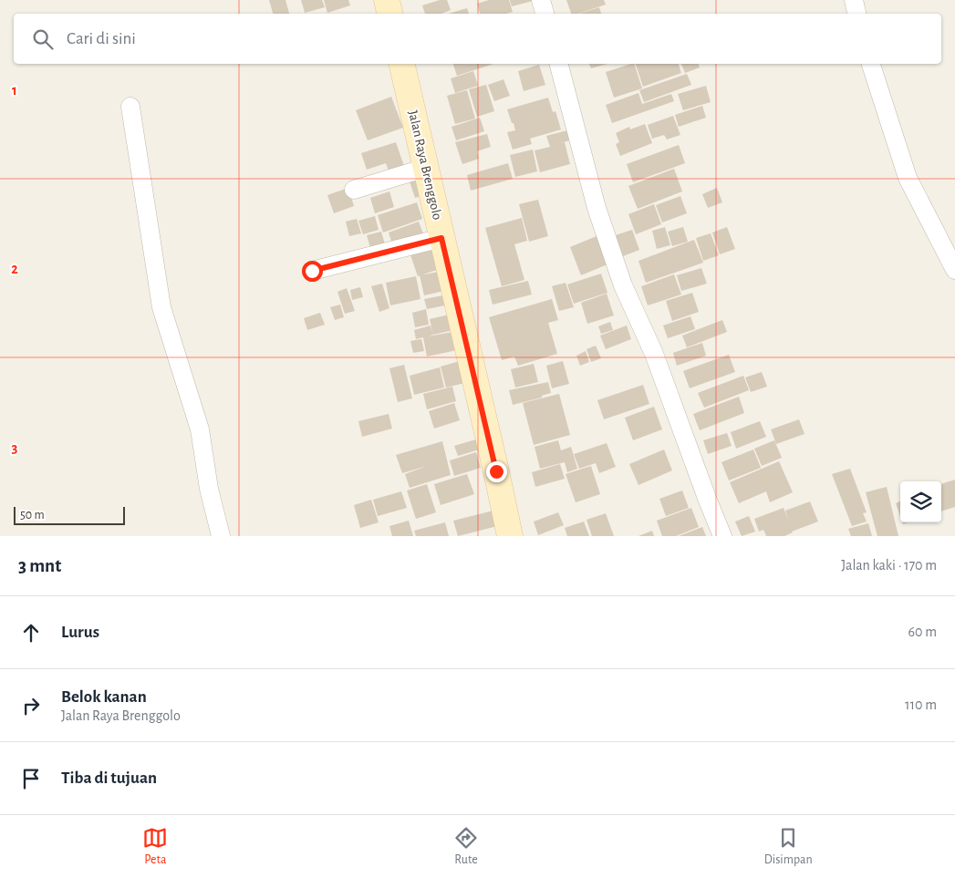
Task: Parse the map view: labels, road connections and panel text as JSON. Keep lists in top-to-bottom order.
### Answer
{
  "streets": {
    "main road": ["Jalan Raya Brenggolo"]
  },
  "scale_bar": "50 m",
  "page": {
    "search": "Cari di sini",
    "scale": "50 m",
    "heading": ["3 mnt", "Jalan kaki · 170 m"],
    "list": [
      ["Lurus", "60 m"],
      ["Belok kanan", "Jalan Raya Brenggolo", "110 m"],
      "Tiba di tujuan"
    ],
    "nav": ["Peta", "Rute", "Disimpan"]
  },
  "grid": {
    "rows": ["1", "2", "3"]
  }
}
